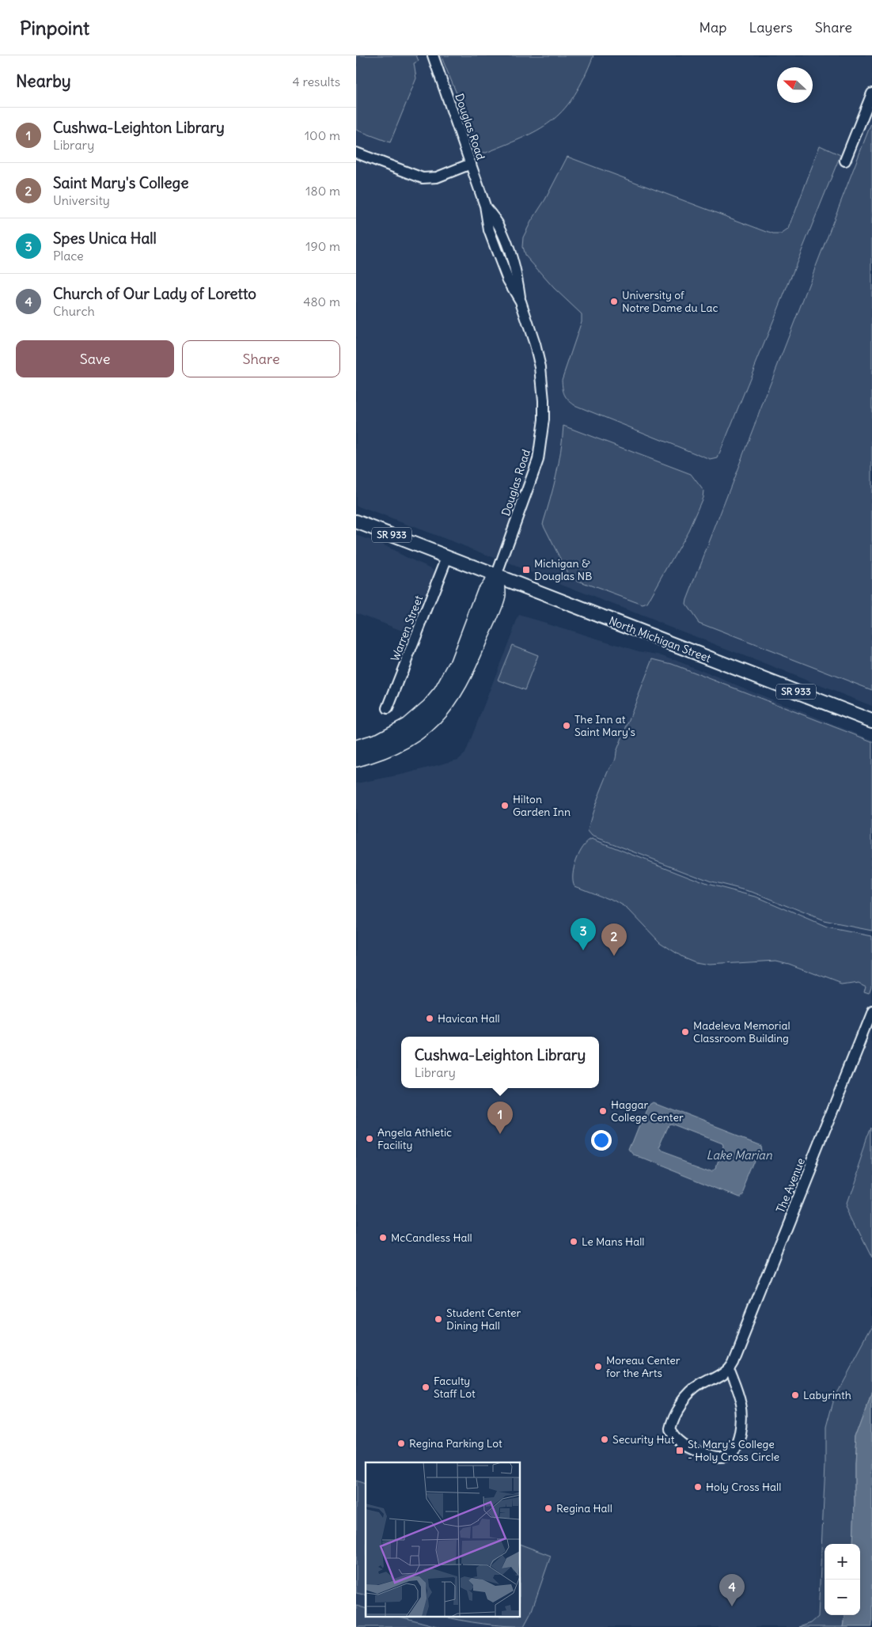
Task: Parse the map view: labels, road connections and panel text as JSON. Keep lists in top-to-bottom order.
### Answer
{
  "streets": {
    "main road": ["SR 933", "North Michigan Street"],
    "street": ["Douglas Road", "Warren Street", "The Avenue"]
  },
  "crossings": [
    ["Douglas Road", "North Michigan Street"],
    ["SR 933", "Warren Street"],
    ["SR 933", "North Michigan Street"],
    ["Warren Street", "North Michigan Street"]
  ],
  "water": ["Lake Marian"],
  "places": {
    "other": [
      "University of Notre Dame du Lac",
      "The Inn at Saint Mary's",
      "Hilton Garden Inn",
      "Havican Hall",
      "Madeleva Memorial Classroom Building",
      "Haggar College Center",
      "Angela Athletic Facility",
      "McCandless Hall",
      "Le Mans Hall",
      "Student Center Dining Hall",
      "Moreau Center for the Arts",
      "Faculty Staff Lot",
      "Labyrinth",
      "Security Hut",
      "Regina Parking Lot",
      "Holy Cross Hall",
      "Regina Hall"
    ],
    "transit": ["Michigan & Douglas NB", "St. Mary's College - Holy Cross Circle"]
  },
  "north": "left",
  "page": {
    "header": "Pinpoint",
    "nav": ["Map", "Layers", "Share"],
    "heading": ["Nearby", "4 results"],
    "list": [
      {
        "mark": "1",
        "name": "Cushwa-Leighton Library",
        "note": "Library",
        "value": "100 m"
      },
      {
        "mark": "2",
        "name": "Saint Mary's College",
        "note": "University",
        "value": "180 m"
      },
      {
        "mark": "3",
        "name": "Spes Unica Hall",
        "note": "Place",
        "value": "190 m"
      },
      {
        "mark": "4",
        "name": "Church of Our Lady of Loretto",
        "note": "Church",
        "value": "480 m"
      }
    ],
    "buttons": ["Save", "Share"],
    "pins": [
      "3",
      "2",
      "1",
      "4"
    ],
    "popup": ["Cushwa-Leighton Library", "Library"],
    "map_buttons": ["+", "−"]
  }
}
